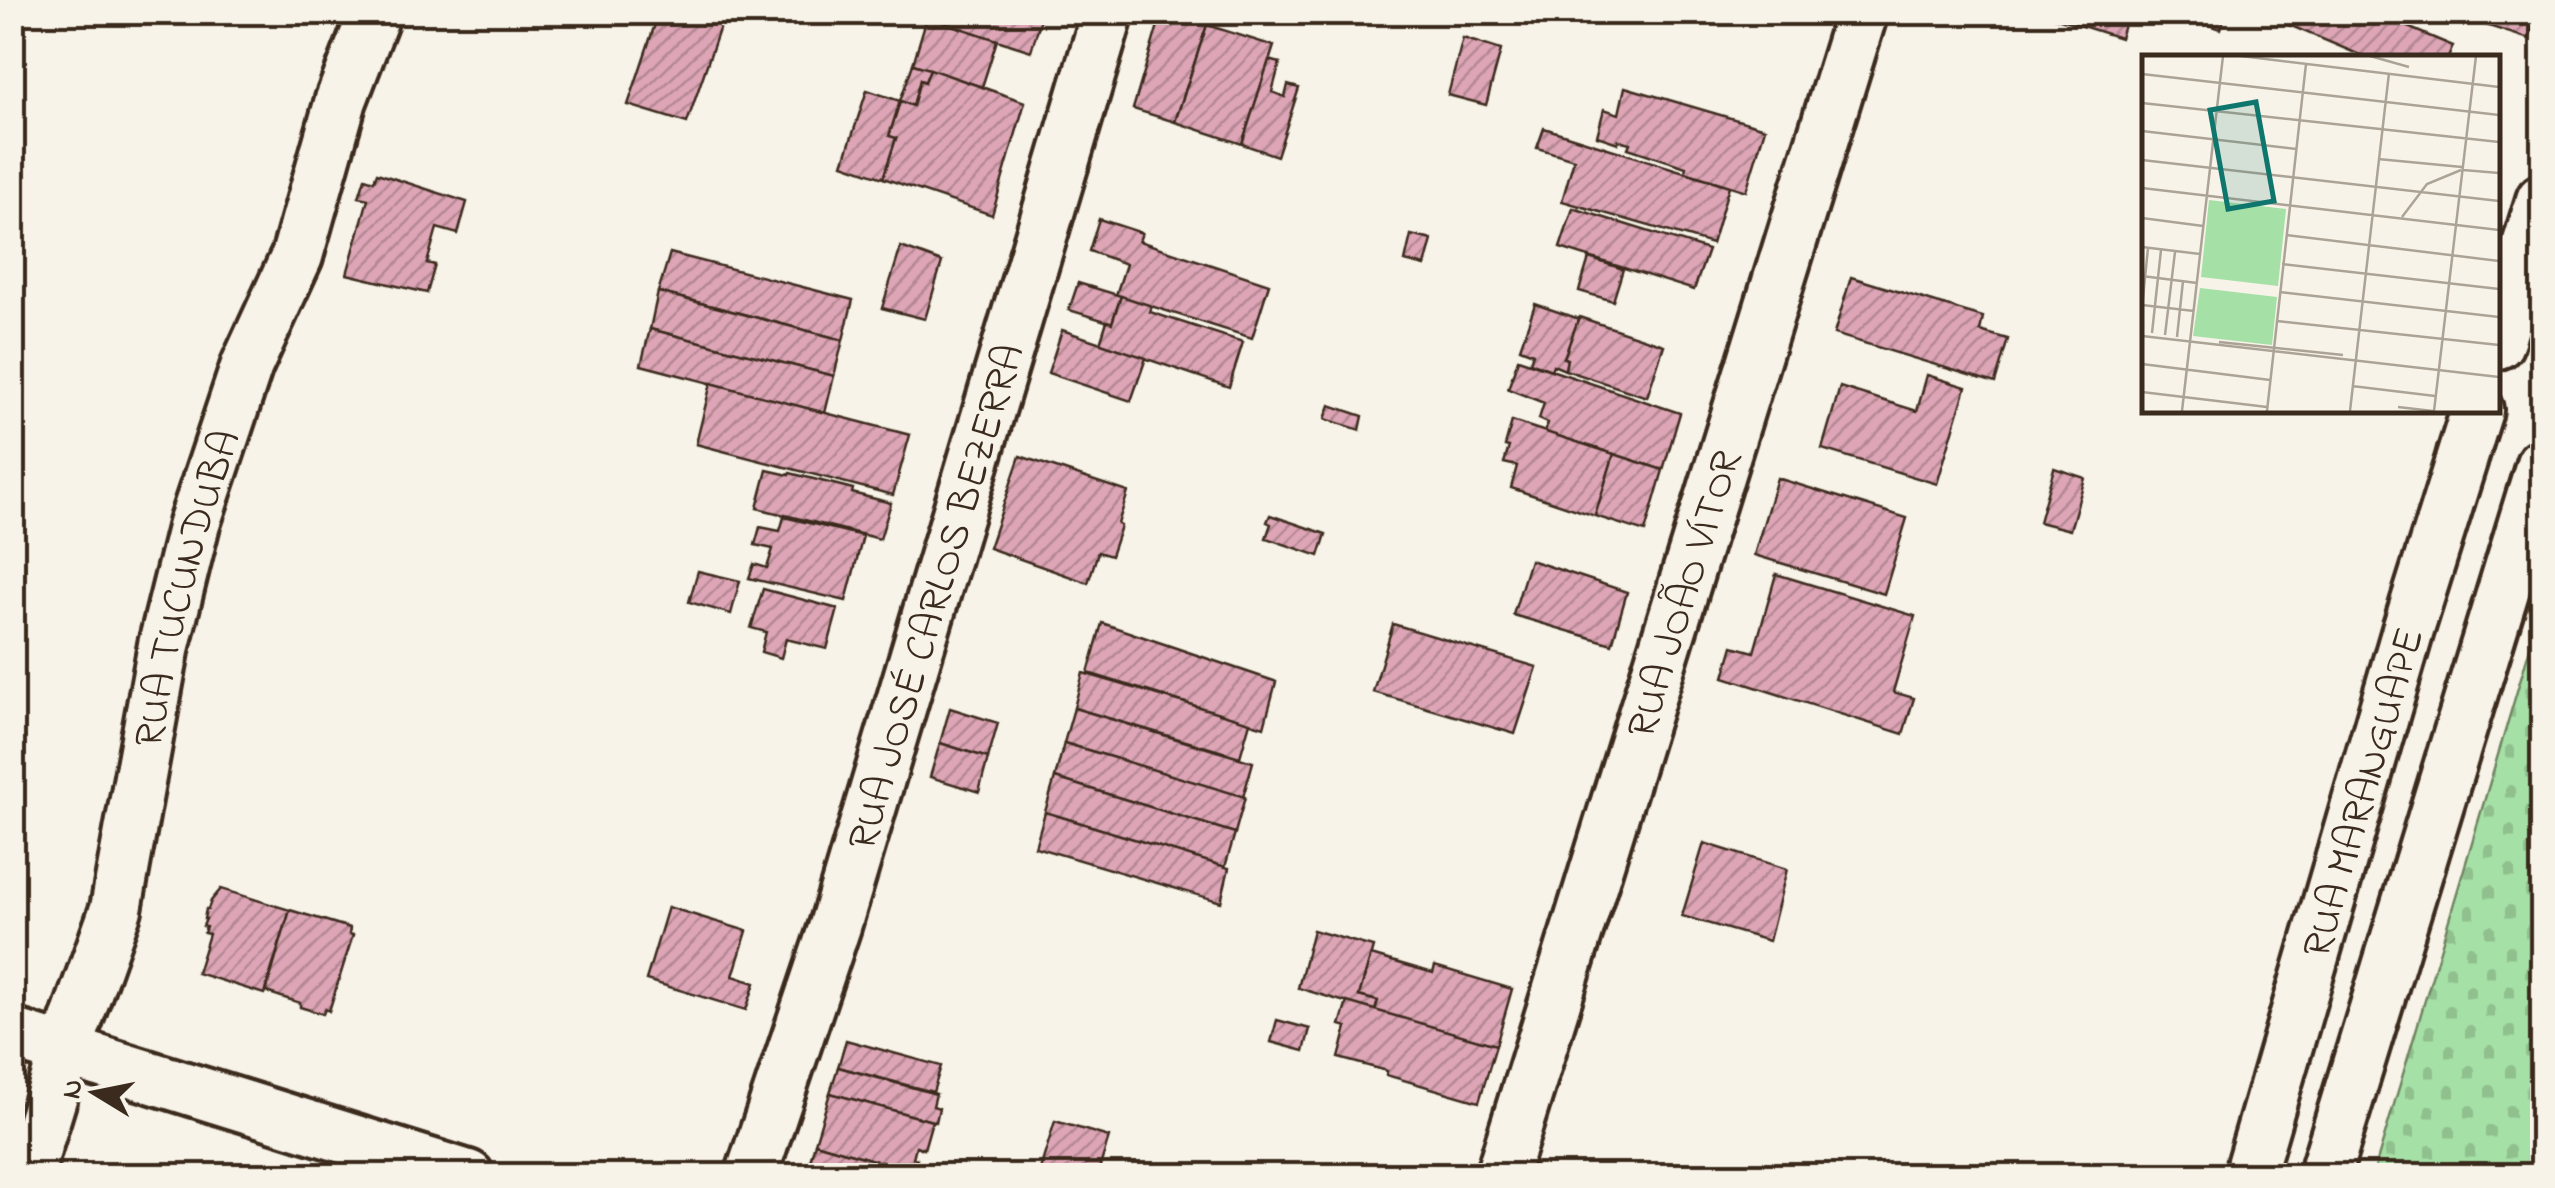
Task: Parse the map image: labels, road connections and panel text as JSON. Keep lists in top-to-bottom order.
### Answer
{
  "streets": {
    "street": [
      "RUA TUCUNDUBA",
      "RUA JOÃO VÍTOR",
      "RUA JOSÉ CARLOS BEZERRA",
      "RUA MARANGUAPE"
    ]
  },
  "north": "left"
}
